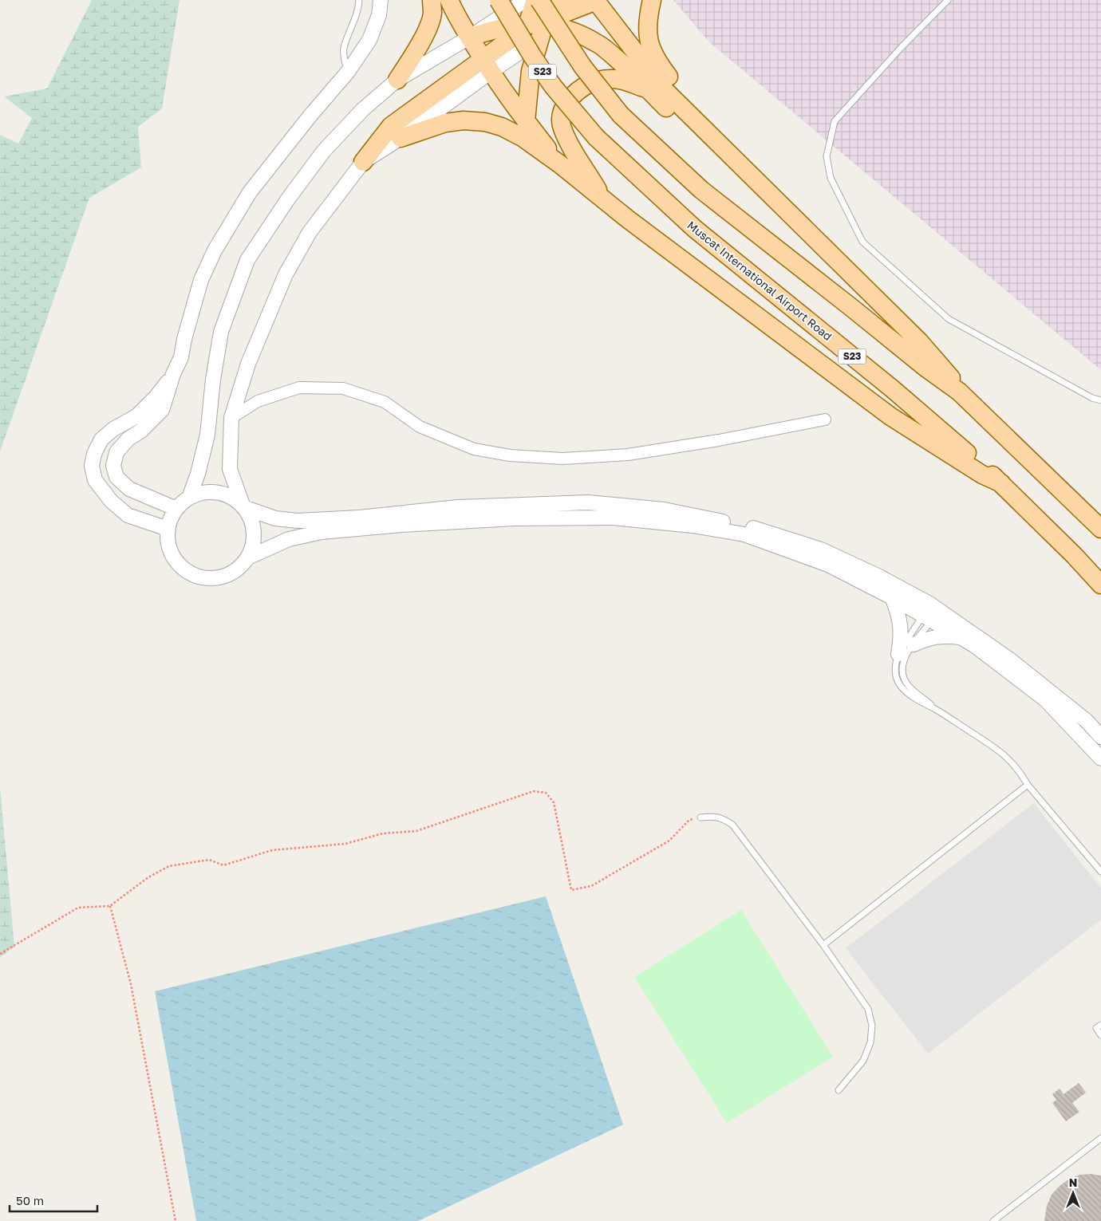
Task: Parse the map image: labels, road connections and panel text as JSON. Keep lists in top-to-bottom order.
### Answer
{
  "streets": {
    "main road": ["S23", "Muscat International Airport Road"]
  },
  "scale_bar": "50 m",
  "north": "top"
}
